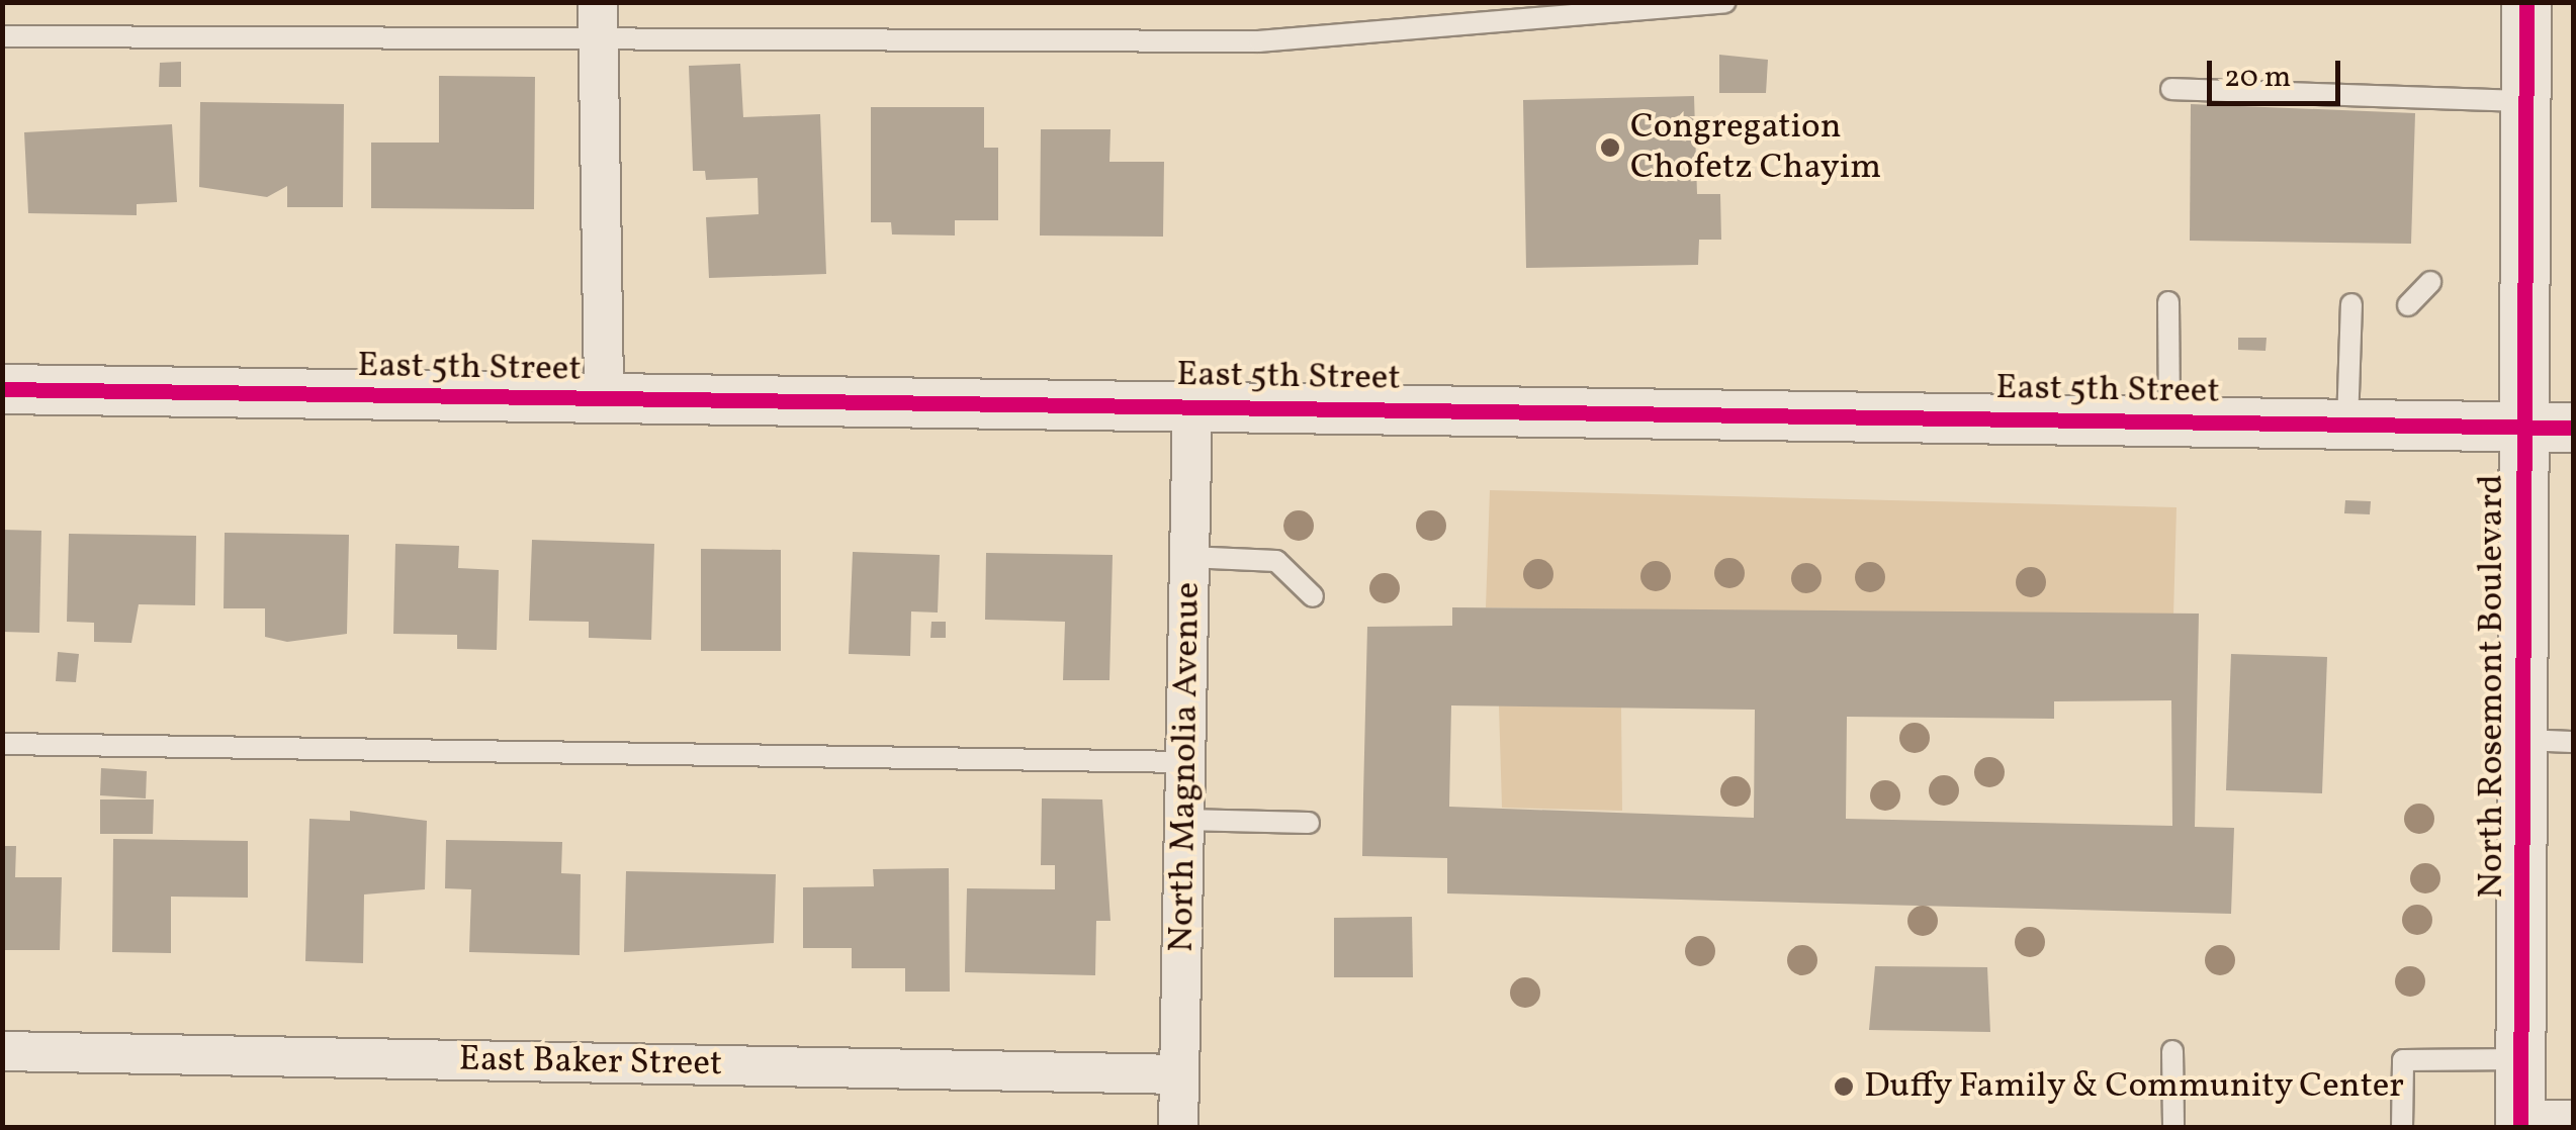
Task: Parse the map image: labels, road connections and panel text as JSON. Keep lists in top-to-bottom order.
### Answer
{
  "streets": {
    "street": [
      "East 5th Street",
      "North Rosemont Boulevard",
      "North Magnolia Avenue",
      "East Baker Street"
    ]
  },
  "crossings": [
    ["East 5th Street", "North Rosemont Boulevard"],
    ["East 5th Street", "North Magnolia Avenue"],
    ["North Magnolia Avenue", "East Baker Street"]
  ],
  "places": ["Congregation Chofetz Chayim", "Duffy Family & Community Center"],
  "scale_bar": "20 m"
}
